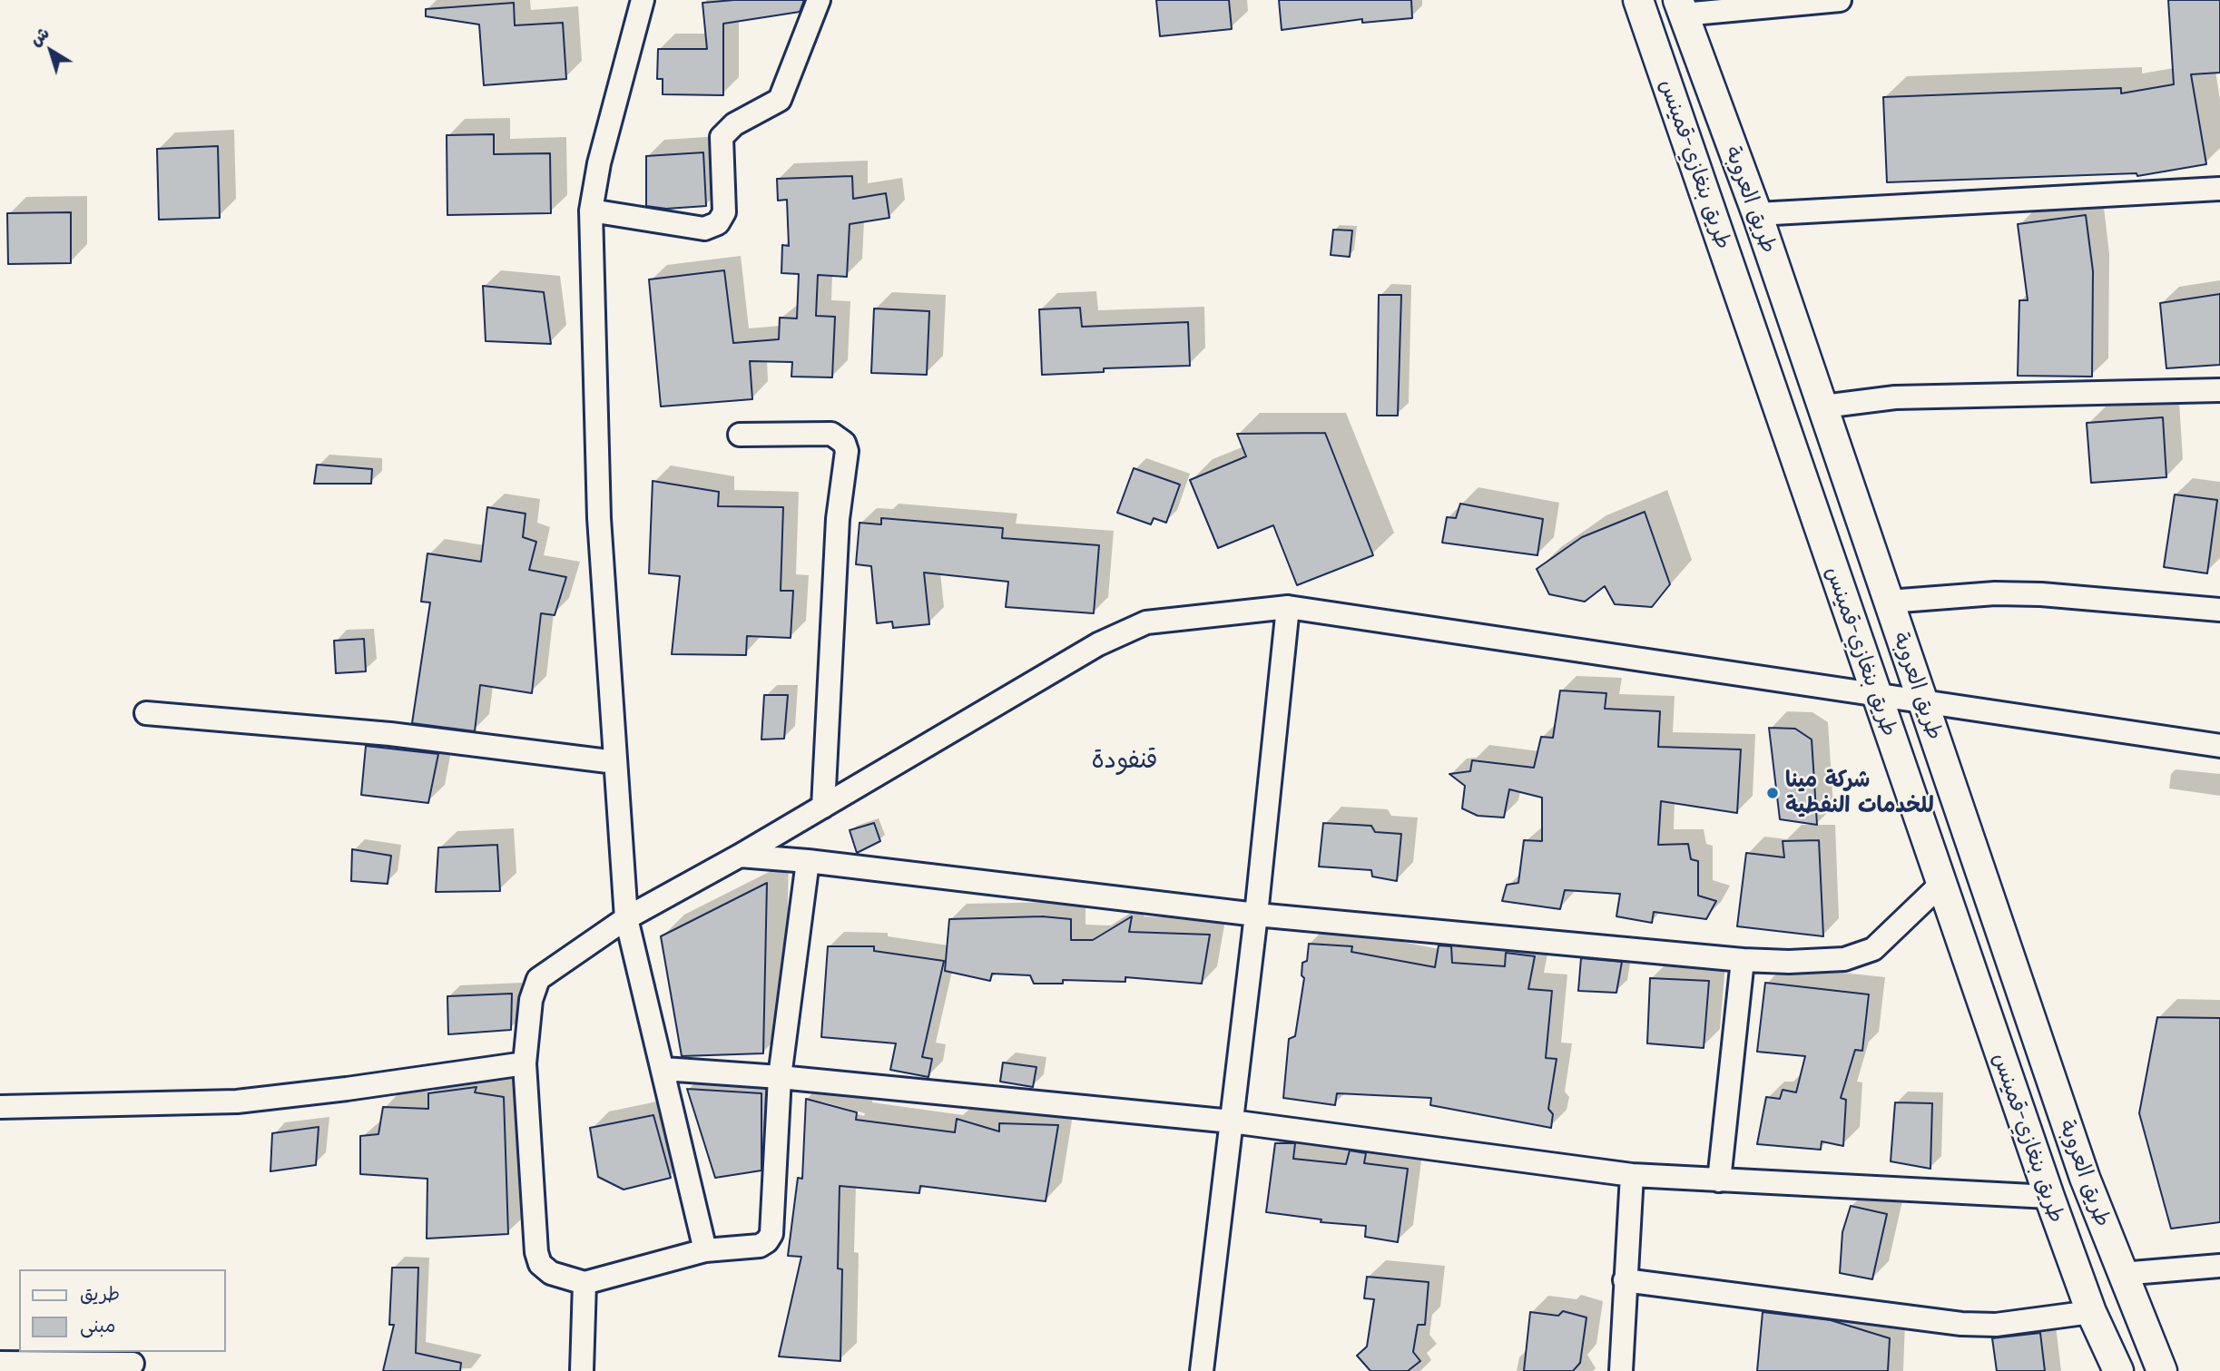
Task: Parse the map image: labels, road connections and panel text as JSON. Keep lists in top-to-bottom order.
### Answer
{
  "streets": {
    "main road": ["طريق بنغازي-قمينس", "طريق العروبة"]
  },
  "districts": ["قنفودة"],
  "places": ["شركة مينا للخدمات النفطية"],
  "legend": ["طريق", "مبنى"],
  "north": "top left"
}
